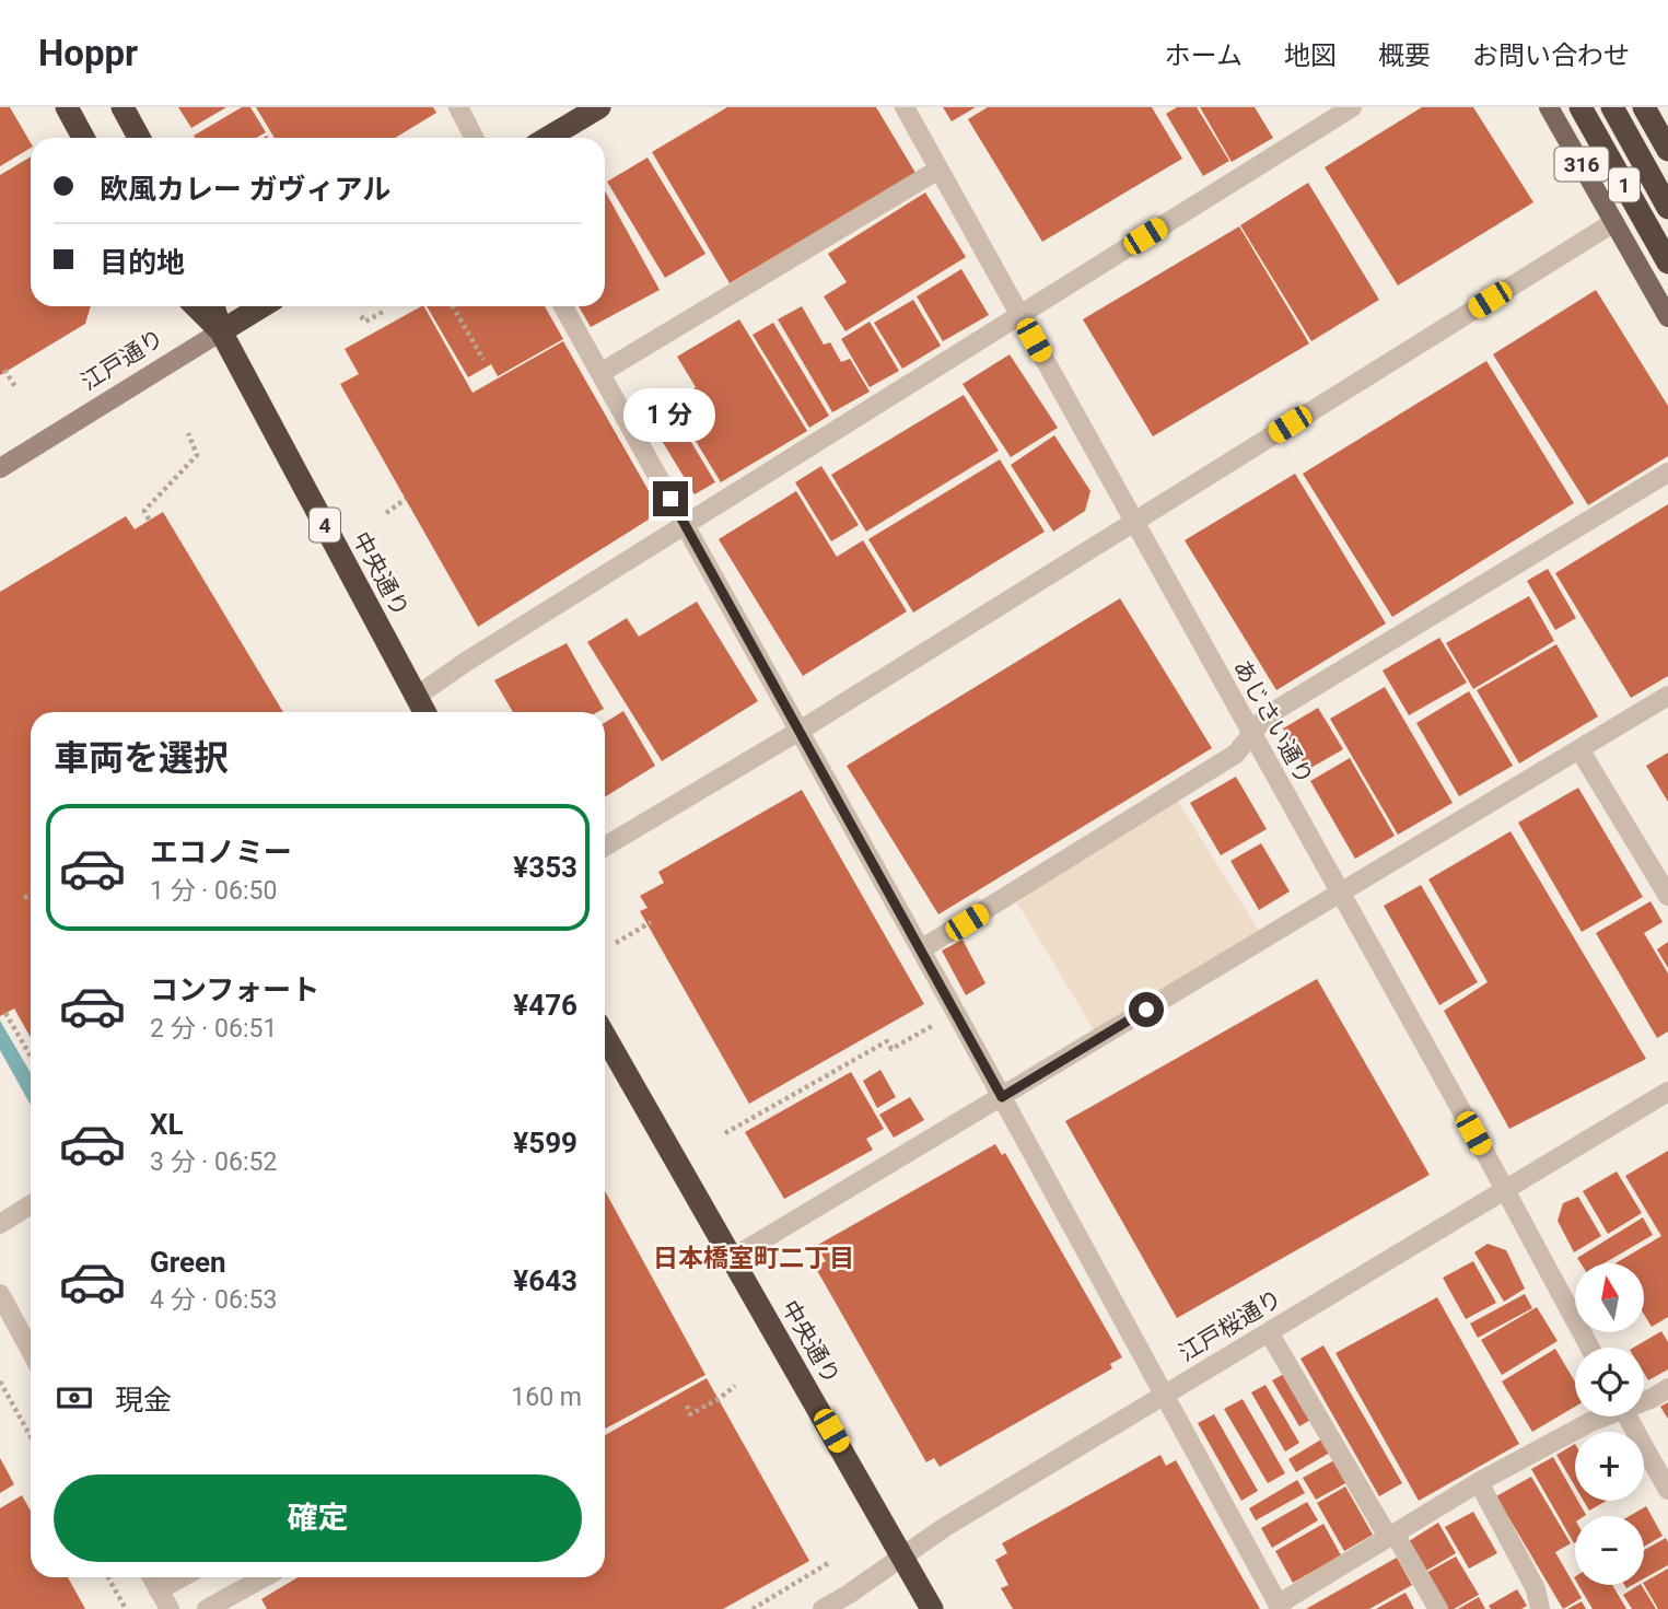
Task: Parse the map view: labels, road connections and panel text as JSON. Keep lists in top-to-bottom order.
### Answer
{
  "streets": {
    "highway": [
      "1",
      "江戸通り",
      "4",
      "中央通り"
    ],
    "main road": ["316"],
    "street": ["あじさい通り", "江戸桜通り"]
  },
  "crossings": [
    ["江戸通り", "中央通り"],
    ["中央通り", "江戸桜通り"],
    ["あじさい通り", "江戸桜通り"]
  ],
  "districts": ["日本橋室町二丁目"],
  "north": "top",
  "page": {
    "header": "Hoppr",
    "nav": [
      "ホーム",
      "地図",
      "概要",
      "お問い合わせ"
    ],
    "banner": ["欧風カレー ガヴィアル", "目的地"],
    "bubble": "1 分",
    "heading": "車両を選択",
    "list": [
      {
        "name": "エコノミー",
        "note": "1 分 · 06:50",
        "value": "¥353"
      },
      {
        "name": "コンフォート",
        "note": "2 分 · 06:51",
        "value": "¥476"
      },
      {
        "name": "XL",
        "note": "3 分 · 06:52",
        "value": "¥599"
      },
      {
        "name": "Green",
        "note": "4 分 · 06:53",
        "value": "¥643"
      }
    ],
    "map_buttons": ["+", "−"],
    "pay": ["現金", "160 m"],
    "buttons": "確定"
  }
}
